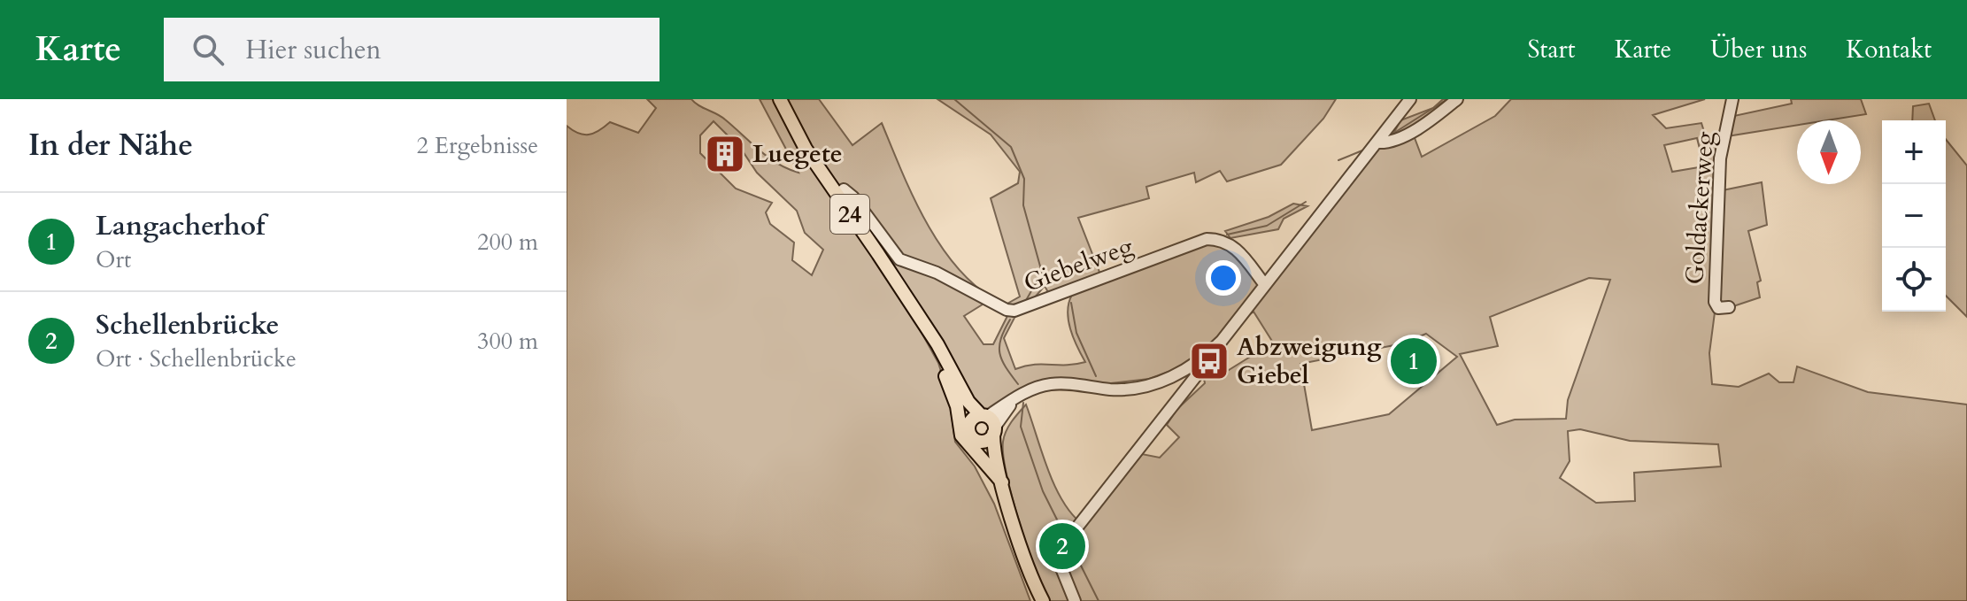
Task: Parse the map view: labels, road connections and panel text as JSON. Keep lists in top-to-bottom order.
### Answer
{
  "streets": {
    "main road": ["24"],
    "street": ["Goldackerweg", "Giebelweg"]
  },
  "places": {
    "building": ["Luegete"],
    "bus stop": ["Abzweigung Giebel"]
  },
  "north": "bottom",
  "page": {
    "header": "Karte",
    "search": "Hier suchen",
    "nav": [
      "Start",
      "Karte",
      "Über uns",
      "Kontakt"
    ],
    "heading": ["In der Nähe", "2 Ergebnisse"],
    "map_buttons": ["+", "−"],
    "list": [
      {
        "mark": "1",
        "name": "Langacherhof",
        "note": "Ort",
        "value": "200 m"
      },
      {
        "mark": "2",
        "name": "Schellenbrücke",
        "note": "Ort · Schellenbrücke",
        "value": "300 m"
      }
    ],
    "pins": ["1", "2"]
  }
}
